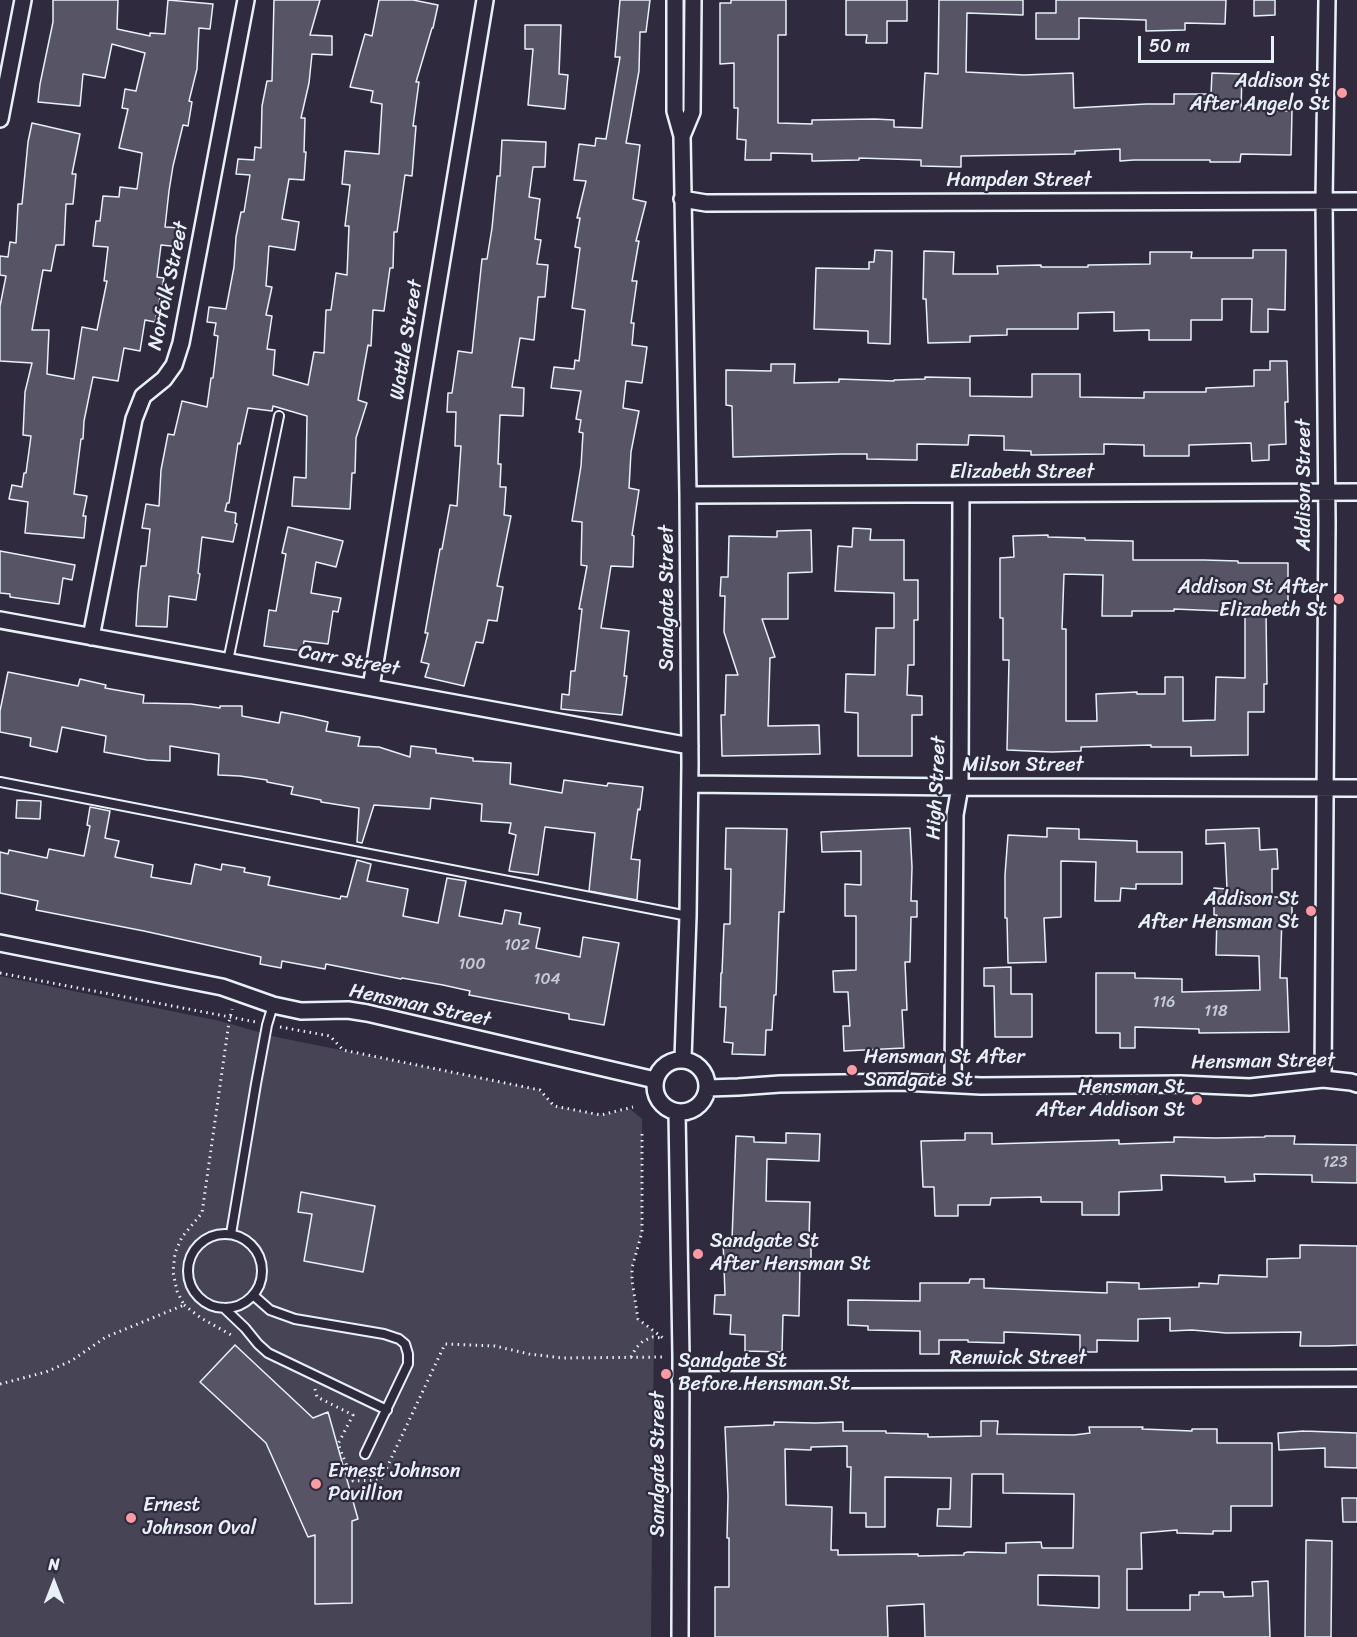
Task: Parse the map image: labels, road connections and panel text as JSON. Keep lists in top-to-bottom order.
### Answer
{
  "streets": {
    "street": [
      "Hampden Street",
      "Norfolk Street",
      "Wattle Street",
      "Elizabeth Street",
      "Addison Street",
      "Sandgate Street",
      "Carr Street",
      "Milson Street",
      "High Street",
      "Hensman Street",
      "Renwick Street"
    ]
  },
  "crossings": [
    ["Hampden Street", "Addison Street"],
    ["Hampden Street", "Sandgate Street"],
    ["Norfolk Street", "Carr Street"],
    ["Wattle Street", "Carr Street"],
    ["Elizabeth Street", "Addison Street"],
    ["Elizabeth Street", "Sandgate Street"],
    ["Elizabeth Street", "High Street"],
    ["Addison Street", "Milson Street"],
    ["Addison Street", "Hensman Street"],
    ["Sandgate Street", "Carr Street"],
    ["Sandgate Street", "Milson Street"],
    ["Sandgate Street", "Hensman Street"],
    ["Sandgate Street", "Renwick Street"],
    ["Milson Street", "High Street"],
    ["High Street", "Hensman Street"]
  ],
  "places": [
    "Addison St After Angelo St",
    "Addison St After Elizabeth St",
    "Addison St After Hensman St",
    "Hensman St After Sandgate St",
    "Hensman St After Addison St",
    "Sandgate St After Hensman St",
    "Sandgate St Before Hensman St",
    "Ernest Johnson Pavillion",
    "Ernest Johnson Oval"
  ],
  "house_numbers": [
    "102",
    "100",
    "104",
    "116",
    "118",
    "123"
  ],
  "scale_bar": "50 m",
  "north": "top"
}
